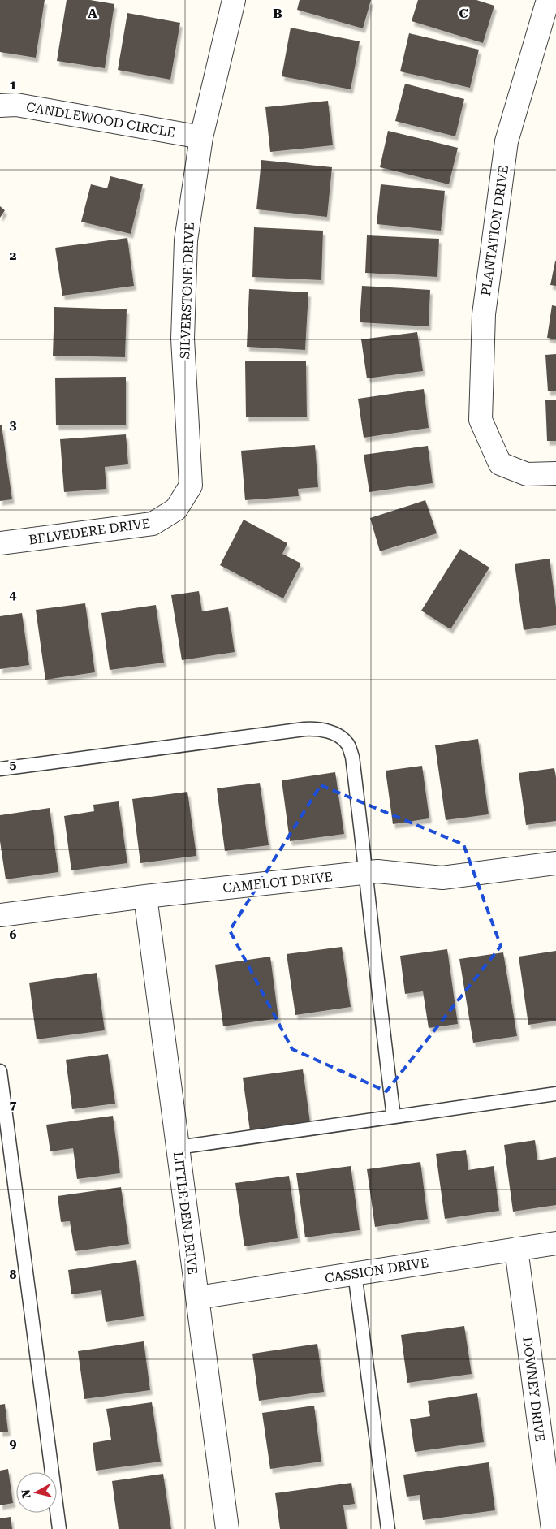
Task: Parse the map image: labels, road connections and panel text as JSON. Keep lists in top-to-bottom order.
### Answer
{
  "streets": {
    "street": [
      "CANDLEWOOD CIRCLE",
      "PLANTATION DRIVE",
      "SILVERSTONE DRIVE",
      "BELVEDERE DRIVE",
      "CAMELOT DRIVE",
      "LITTLE DEN DRIVE",
      "CASSION DRIVE",
      "DOWNEY DRIVE"
    ]
  },
  "crossings": [
    ["CANDLEWOOD CIRCLE", "SILVERSTONE DRIVE"],
    ["SILVERSTONE DRIVE", "BELVEDERE DRIVE"],
    ["CAMELOT DRIVE", "LITTLE DEN DRIVE"],
    ["LITTLE DEN DRIVE", "CASSION DRIVE"],
    ["CASSION DRIVE", "DOWNEY DRIVE"]
  ],
  "north": "left",
  "grid": {
    "columns": ["A", "B", "C"],
    "rows": [
      "1",
      "2",
      "3",
      "4",
      "5",
      "6",
      "7",
      "8",
      "9"
    ]
  }
}
